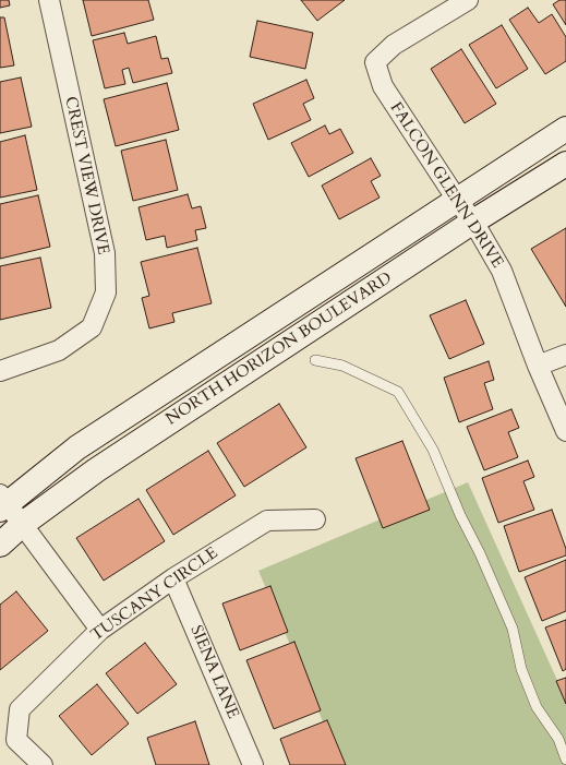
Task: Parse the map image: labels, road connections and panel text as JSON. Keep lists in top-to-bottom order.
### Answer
{
  "streets": {
    "street": [
      "CREST VIEW DRIVE",
      "FALCON GLENN DRIVE",
      "NORTH HORIZON BOULEVARD",
      "TUSCANY CIRCLE",
      "SIENA LANE"
    ]
  },
  "crossings": [
    ["FALCON GLENN DRIVE", "NORTH HORIZON BOULEVARD"],
    ["TUSCANY CIRCLE", "SIENA LANE"]
  ]
}
